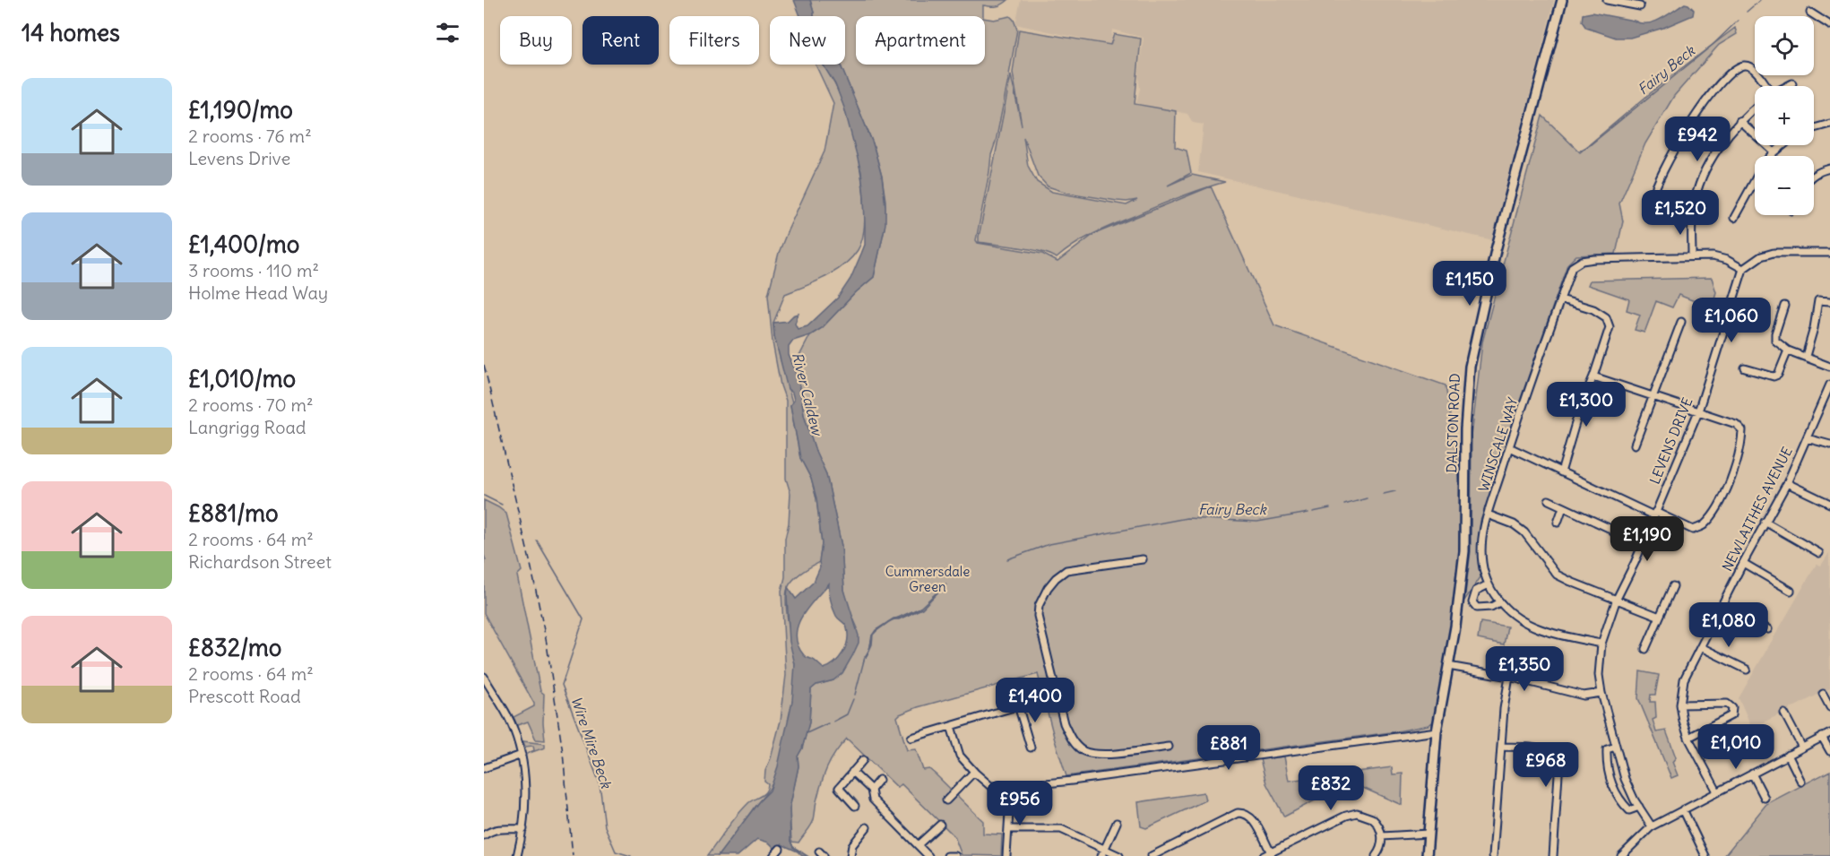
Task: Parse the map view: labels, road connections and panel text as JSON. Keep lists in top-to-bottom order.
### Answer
{
  "streets": {
    "main road": ["DALSTON ROAD"],
    "street": ["LEVENS DRIVE", "WINSCALE WAY", "NEWLAITHES AVENUE"]
  },
  "crossings": [
    ["LEVENS DRIVE", "WINSCALE WAY"]
  ],
  "water": ["Fairy Beck", "River Caldew", "Wire Mire Beck"],
  "parks": ["Cummersdale Green"],
  "page": {
    "heading": "14 homes",
    "map_buttons": ["+", "−"],
    "chip": [
      "Buy",
      "Rent",
      "Filters",
      "New",
      "Apartment"
    ],
    "list": [
      {
        "name": "£1,190/mo",
        "note": "2 rooms · 76 m² · Levens Drive"
      },
      {
        "name": "£1,400/mo",
        "note": "3 rooms · 110 m² · Holme Head Way"
      },
      {
        "name": "£1,010/mo",
        "note": "2 rooms · 70 m² · Langrigg Road"
      },
      {
        "name": "£881/mo",
        "note": "2 rooms · 64 m² · Richardson Street"
      },
      {
        "name": "£832/mo",
        "note": "2 rooms · 64 m² · Prescott Road"
      }
    ],
    "price": [
      "£942",
      "£1,520",
      "£1,150",
      "£1,060",
      "£1,300",
      "£1,190",
      "£1,080",
      "£1,350",
      "£1,400",
      "£1,010",
      "£881",
      "£968",
      "£832",
      "£956"
    ]
  }
}
